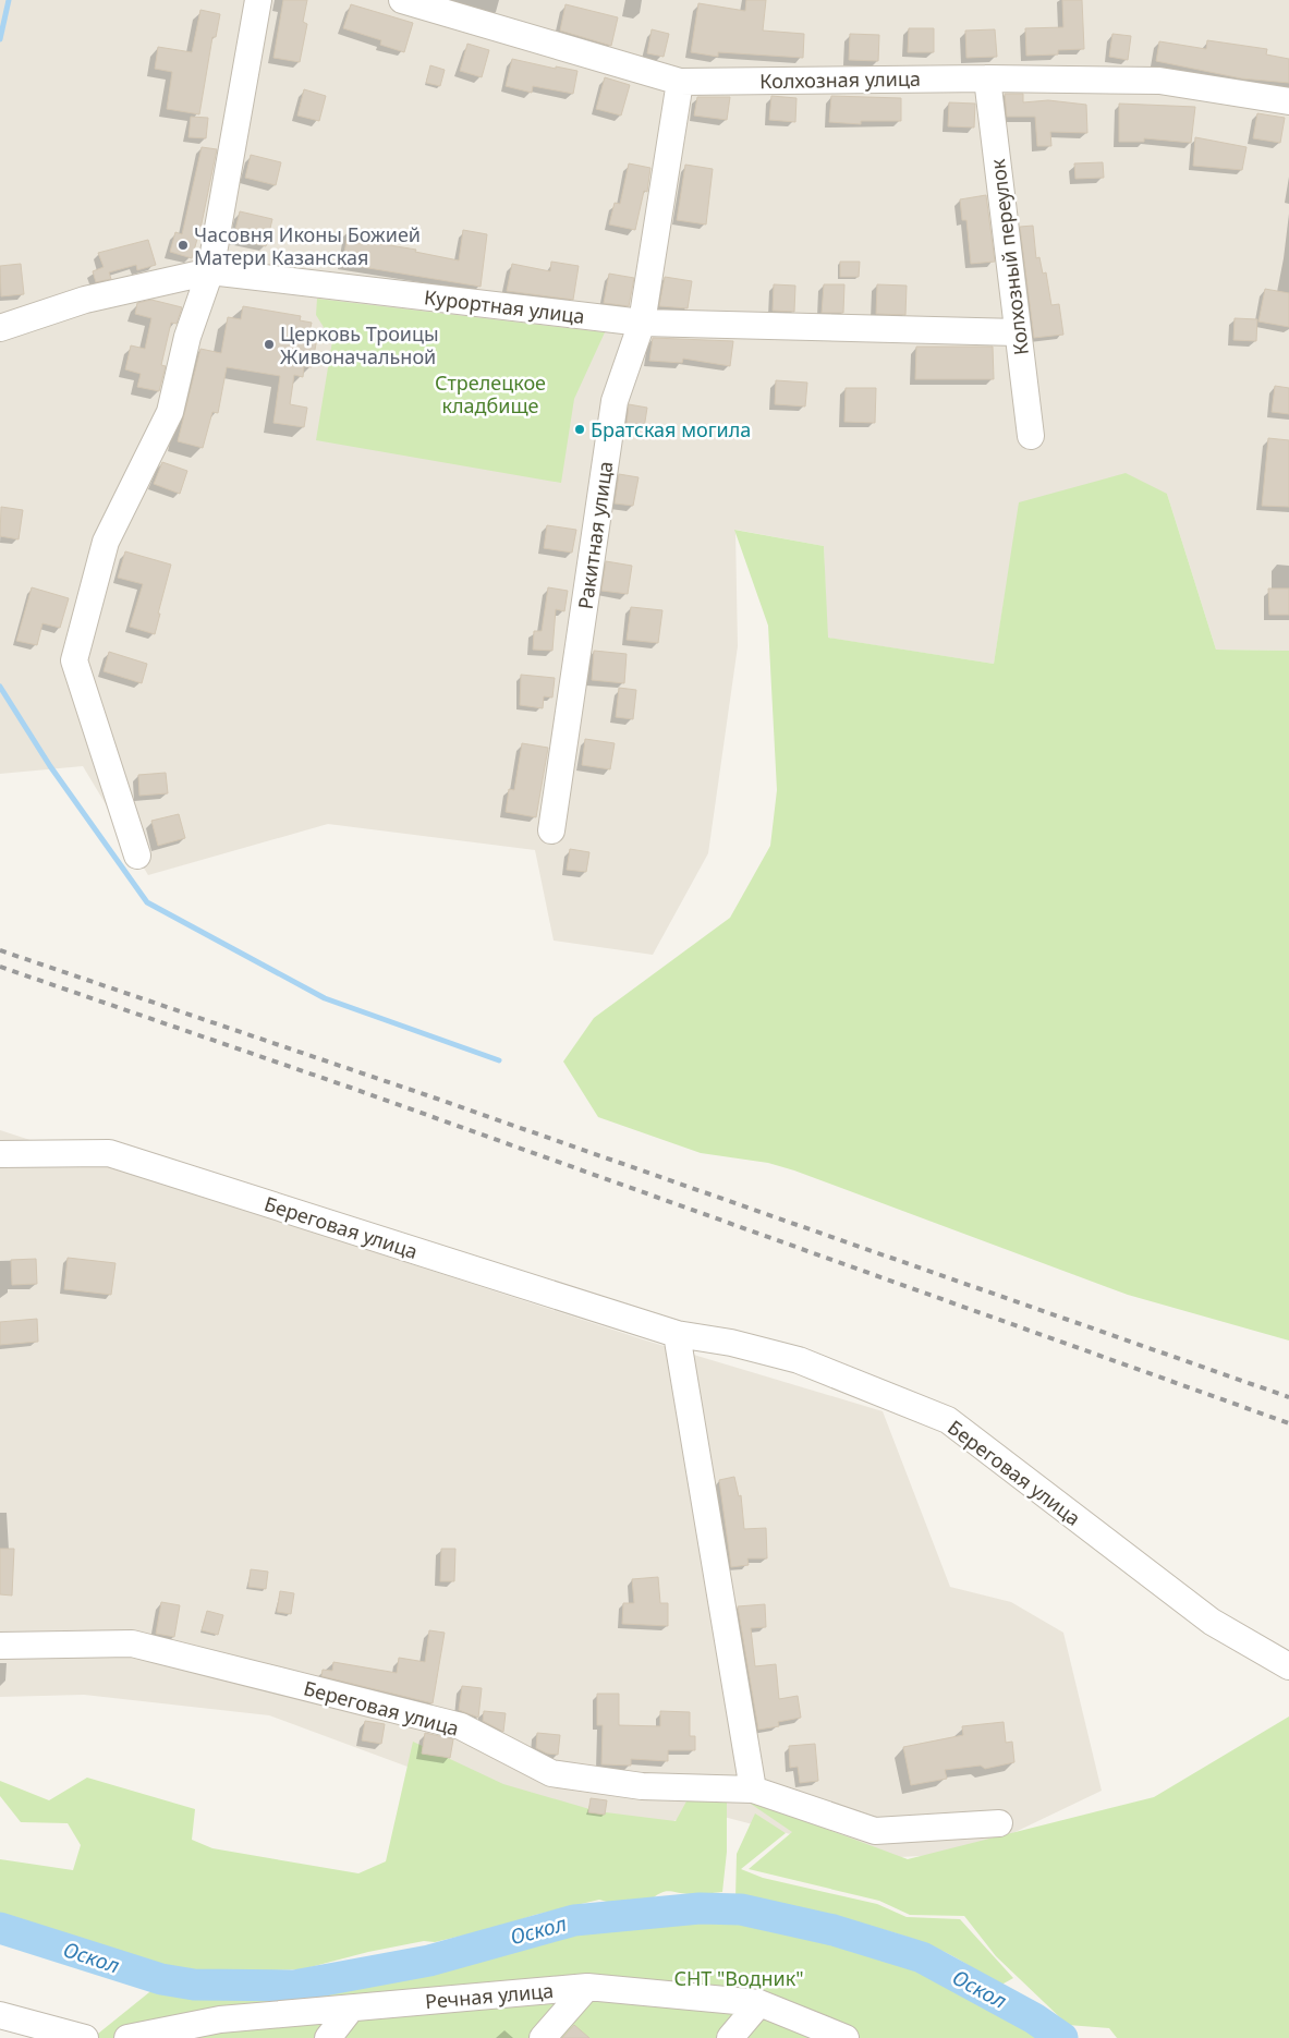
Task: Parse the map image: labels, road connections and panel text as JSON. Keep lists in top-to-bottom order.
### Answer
{
  "streets": {
    "street": [
      "Колхозная улица",
      "Колхозный переулок",
      "Курортная улица",
      "Ракитная улица",
      "Береговая улица",
      "Речная улица"
    ]
  },
  "crossings": [
    ["Колхозная улица", "Колхозный переулок"],
    ["Колхозная улица", "Ракитная улица"],
    ["Колхозный переулок", "Курортная улица"],
    ["Курортная улица", "Ракитная улица"]
  ],
  "water": ["Оскол"],
  "parks": ["Стрелецкое кладбище", "СНТ \"Водник\""],
  "places": ["Часовня Иконы Божией Матери Казанская", "Церковь Троицы Живоначальной", "Братская могила"]
}
